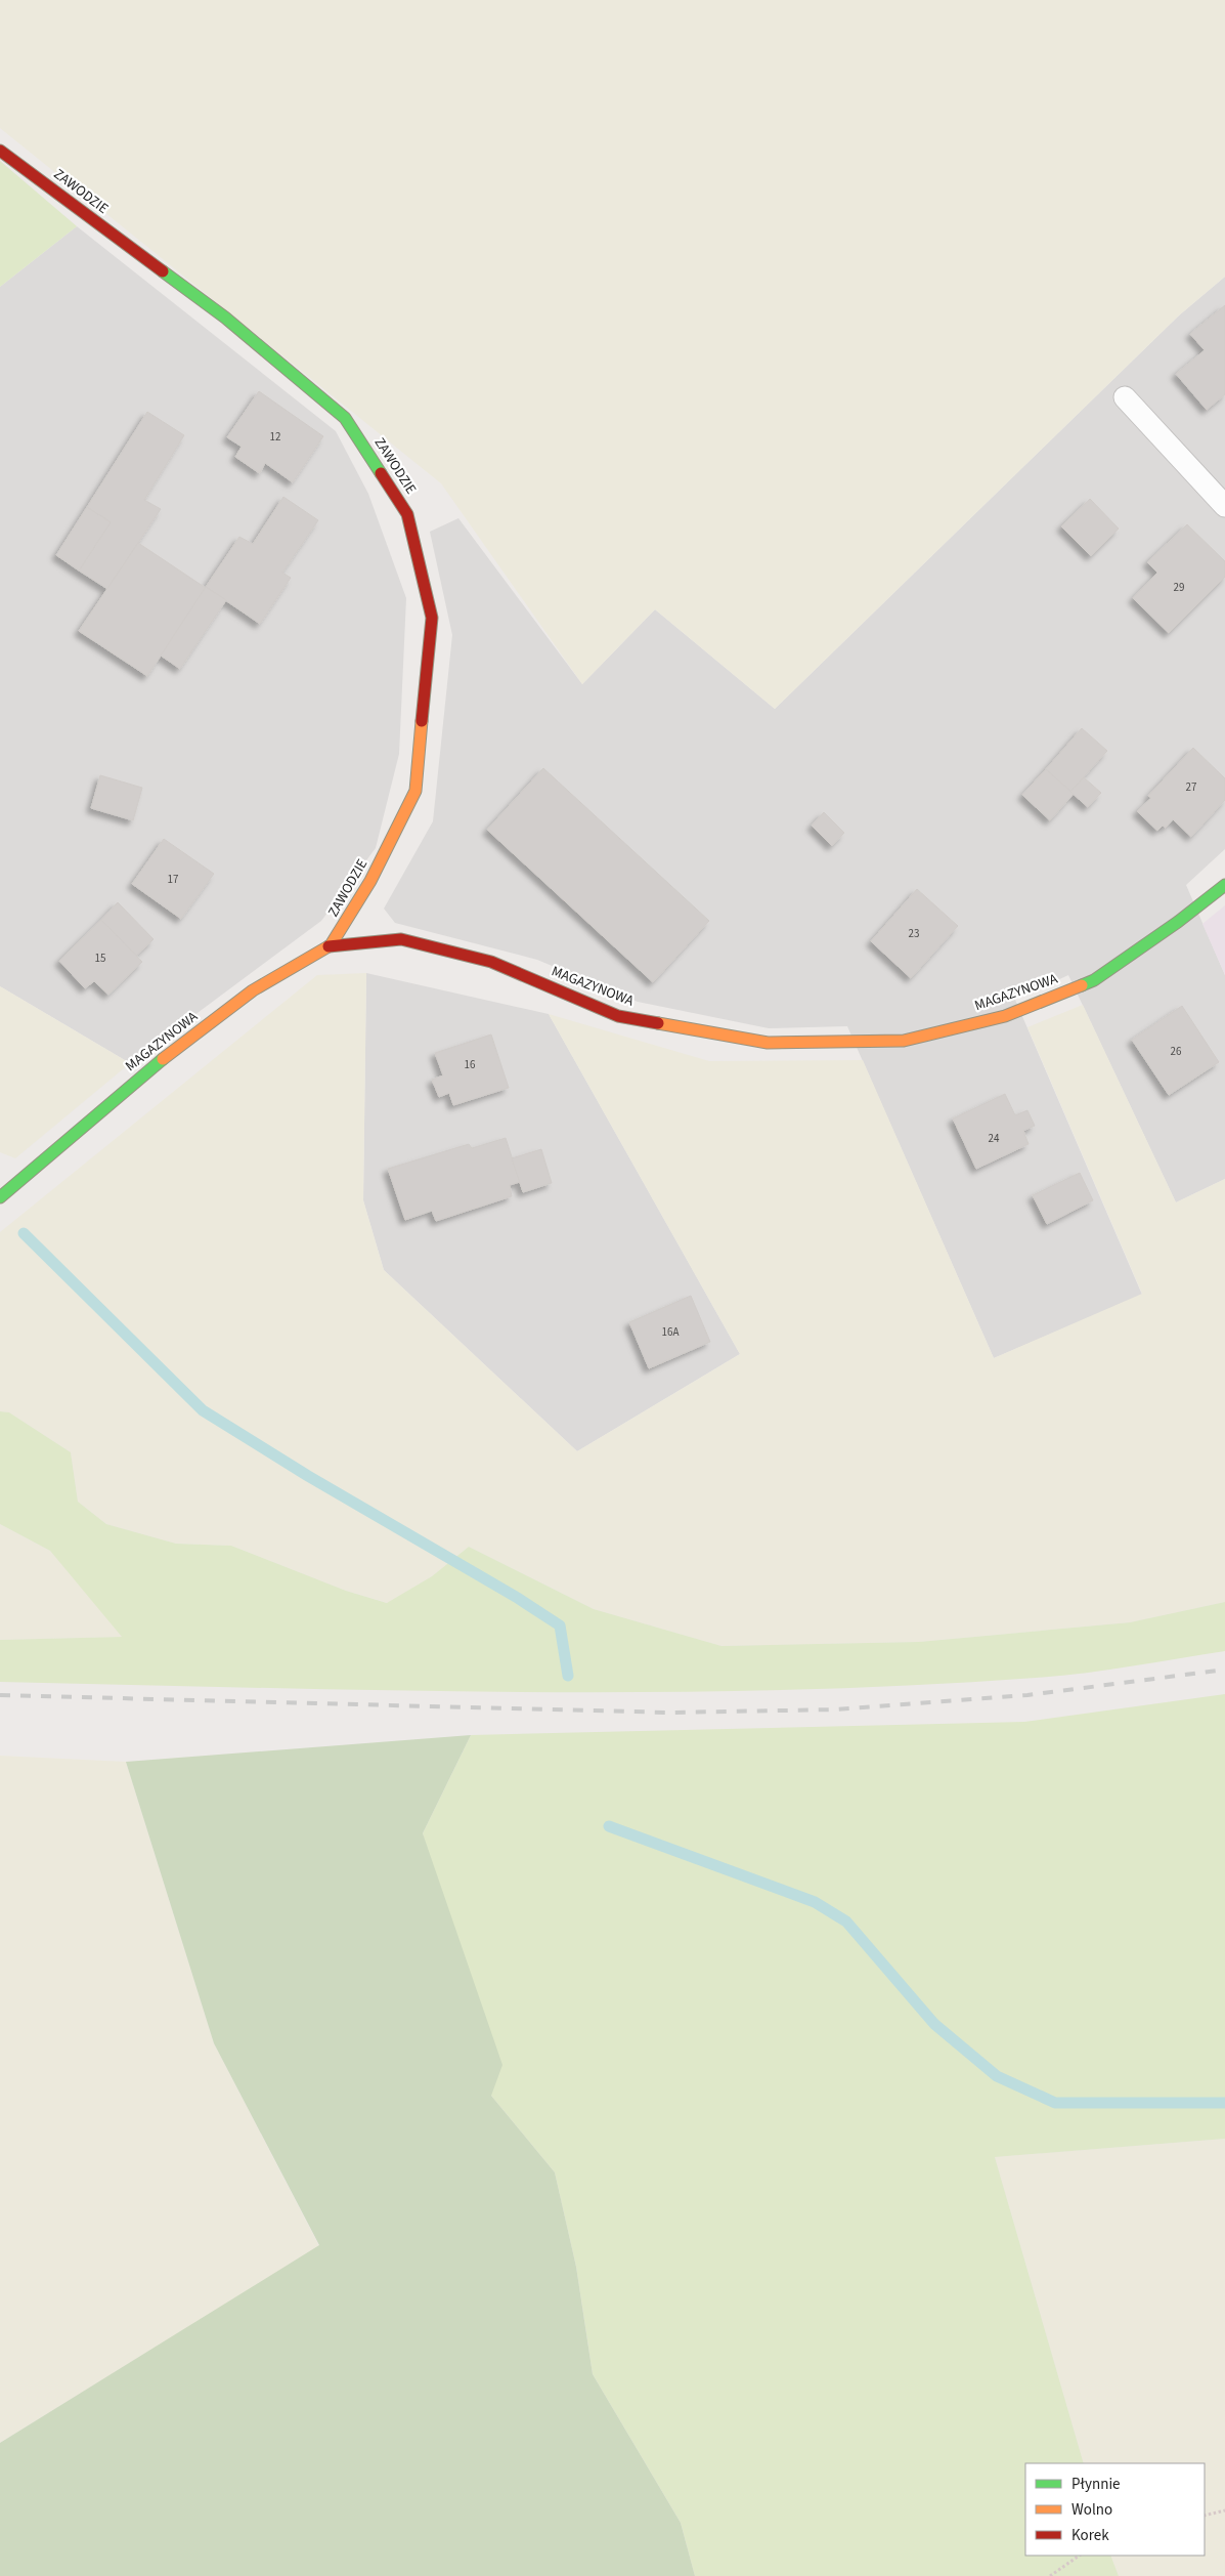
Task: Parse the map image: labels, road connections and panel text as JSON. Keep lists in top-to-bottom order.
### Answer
{
  "streets": {
    "street": ["ZAWODZIE", "MAGAZYNOWA"]
  },
  "crossings": [
    ["ZAWODZIE", "MAGAZYNOWA"]
  ],
  "house_numbers": [
    "12",
    "29",
    "27",
    "17",
    "23",
    "15",
    "26",
    "16",
    "24",
    "16A"
  ],
  "legend": ["Płynnie", "Wolno", "Korek"]
}
